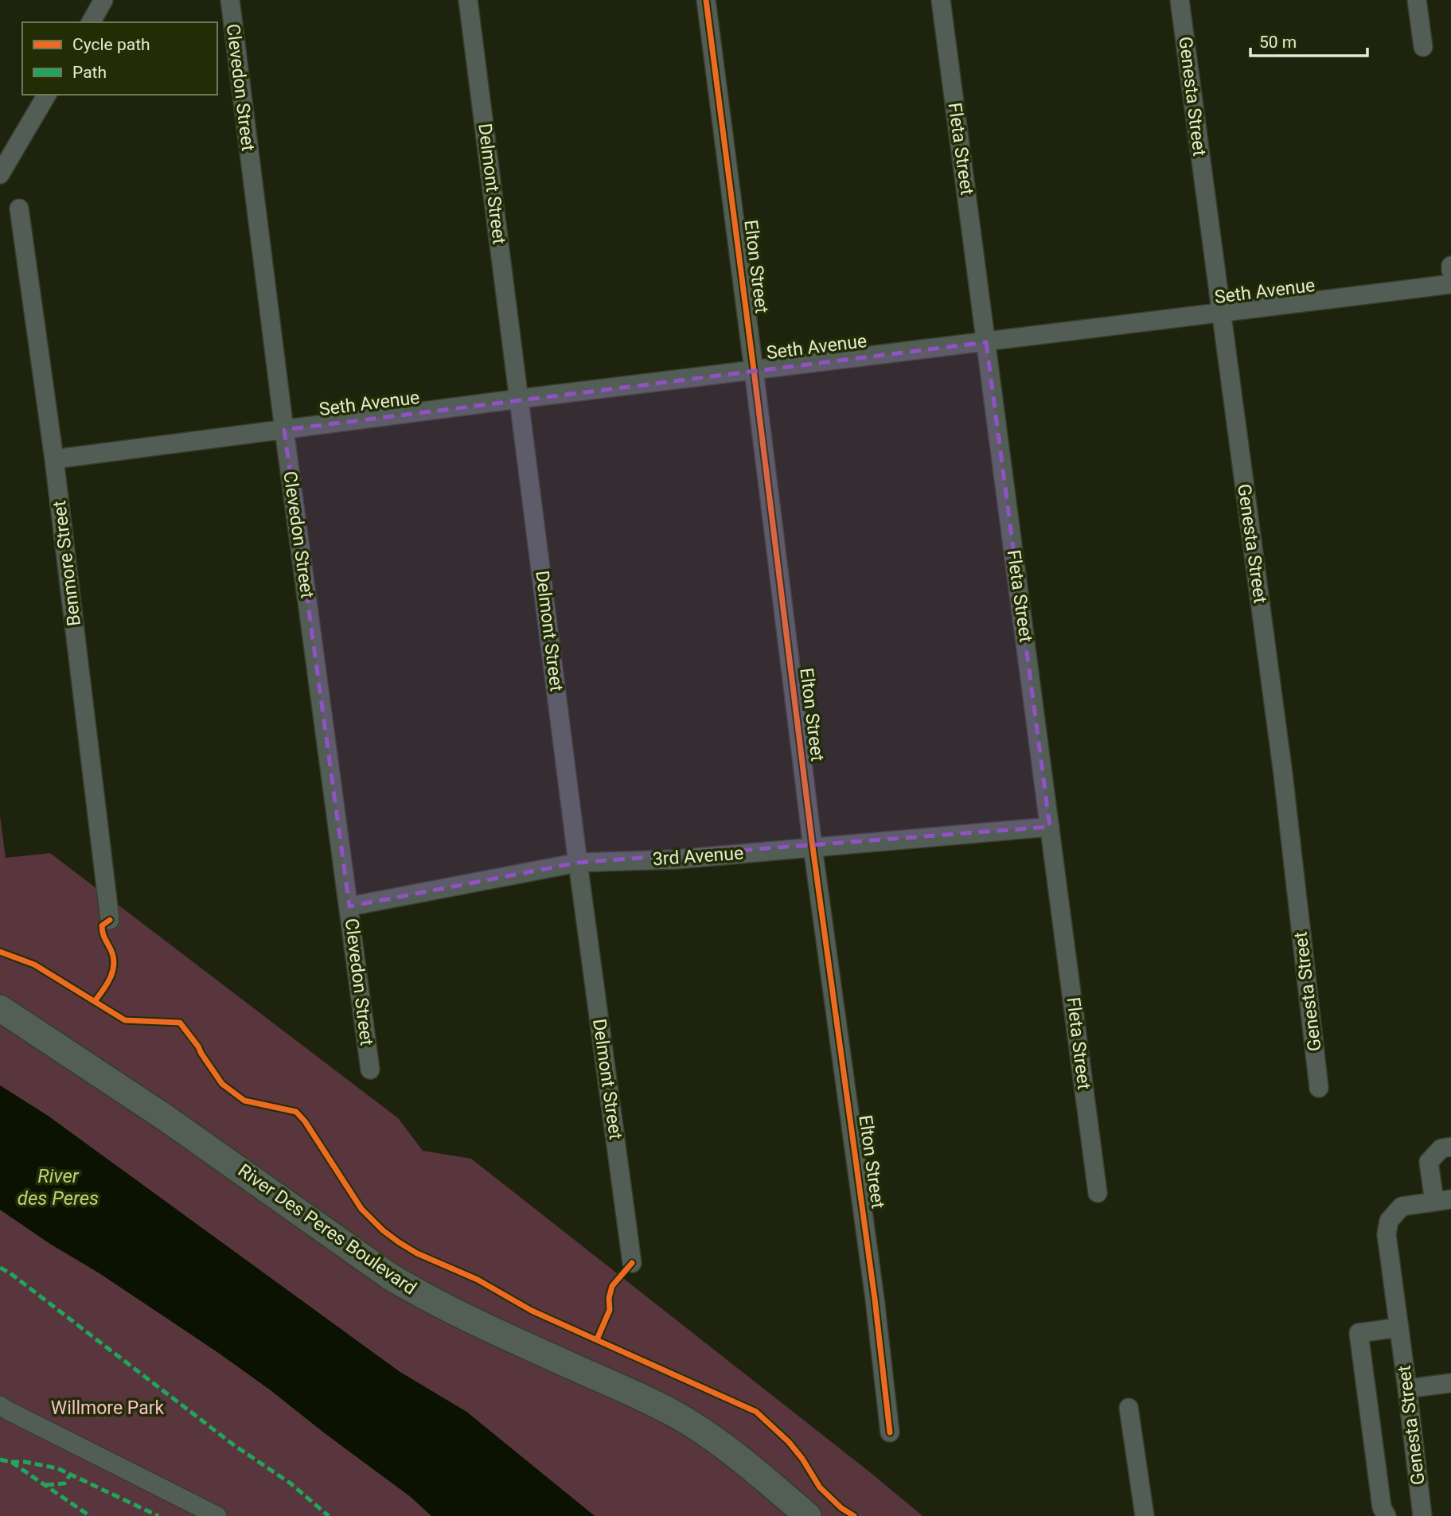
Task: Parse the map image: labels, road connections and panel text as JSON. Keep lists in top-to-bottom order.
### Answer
{
  "streets": {
    "main road": ["River Des Peres Boulevard"],
    "street": [
      "Clevedon Street",
      "Genesta Street",
      "Fleta Street",
      "Delmont Street",
      "Elton Street",
      "Seth Avenue",
      "Benmore Street",
      "3rd Avenue"
    ]
  },
  "crossings": [
    ["Clevedon Street", "Seth Avenue"],
    ["Clevedon Street", "3rd Avenue"],
    ["Genesta Street", "Seth Avenue"],
    ["Fleta Street", "Seth Avenue"],
    ["Fleta Street", "3rd Avenue"],
    ["Delmont Street", "Seth Avenue"],
    ["Delmont Street", "3rd Avenue"],
    ["Elton Street", "Seth Avenue"],
    ["Elton Street", "3rd Avenue"],
    ["Seth Avenue", "Benmore Street"]
  ],
  "water": ["River des Peres"],
  "parks": ["Willmore Park"],
  "legend": ["Cycle path", "Path"],
  "scale_bar": "50 m"
}
